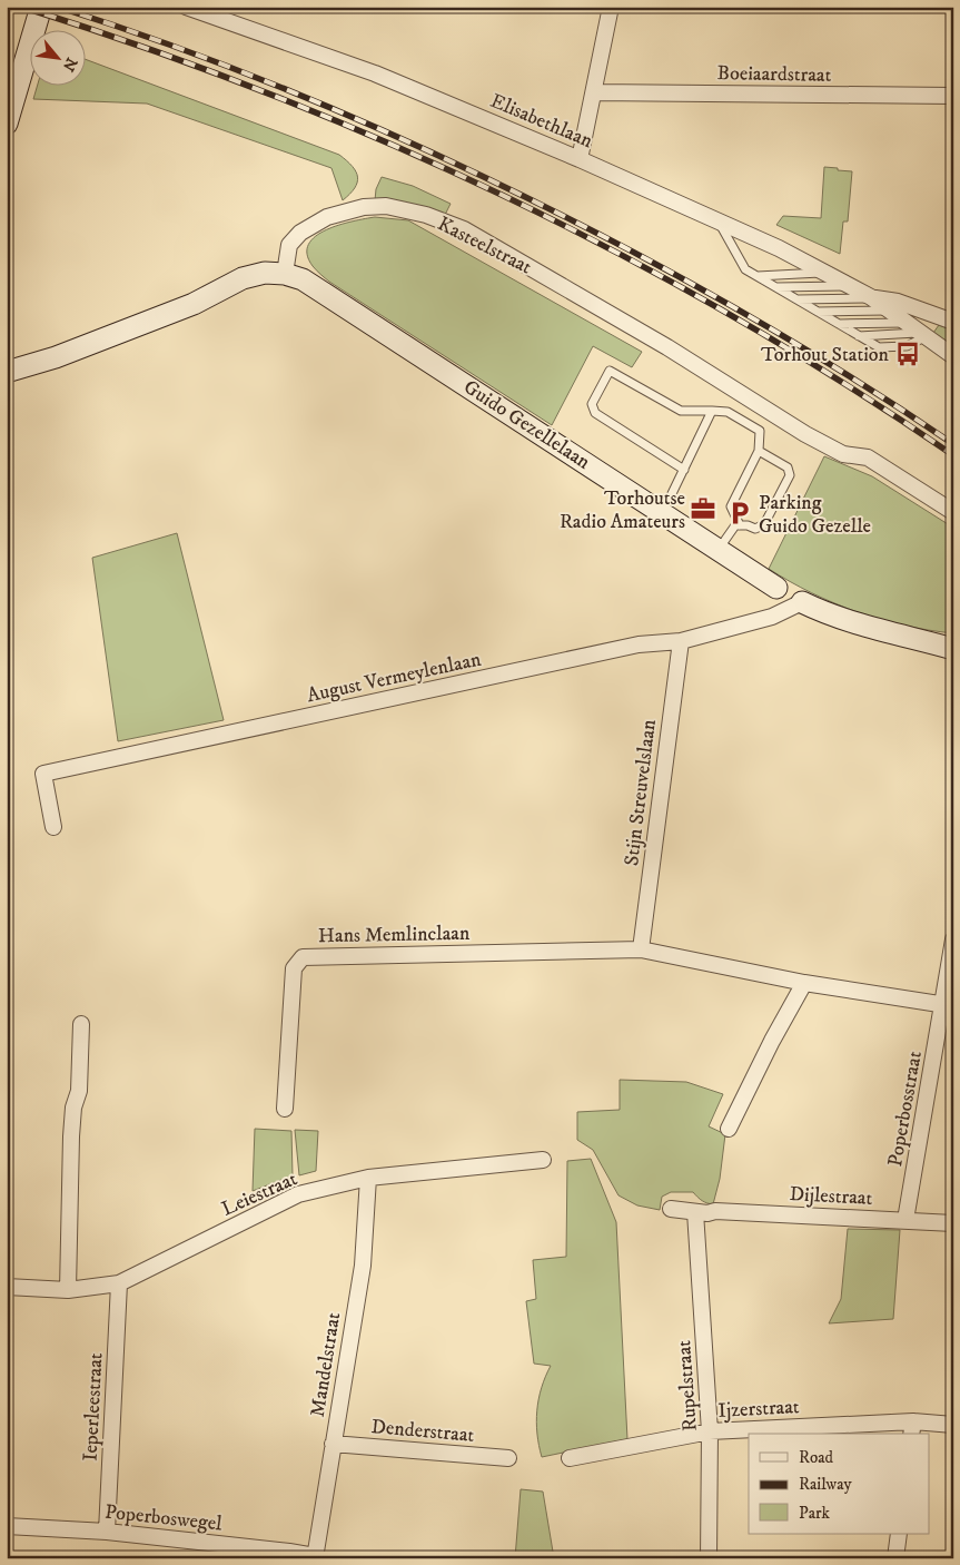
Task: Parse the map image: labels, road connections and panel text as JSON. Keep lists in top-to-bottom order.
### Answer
{
  "streets": {
    "street": [
      "Boeiaardstraat",
      "Elisabethlaan",
      "Kasteelstraat",
      "Guido Gezellelaan",
      "August Vermeylenlaan",
      "Stijn Streuvelslaan",
      "Hans Memlinclaan",
      "Poperbosstraat",
      "Leiestraat",
      "Dijlestraat",
      "Mandelstraat",
      "Rupelstraat",
      "Ieperleestraat",
      "Ijzerstraat",
      "Denderstraat",
      "Poperboswegel"
    ]
  },
  "crossings": [
    ["Kasteelstraat", "Guido Gezellelaan"],
    ["Guido Gezellelaan", "August Vermeylenlaan"],
    ["August Vermeylenlaan", "Stijn Streuvelslaan"],
    ["Stijn Streuvelslaan", "Hans Memlinclaan"],
    ["Poperbosstraat", "Dijlestraat"],
    ["Leiestraat", "Mandelstraat"],
    ["Leiestraat", "Ieperleestraat"],
    ["Dijlestraat", "Rupelstraat"],
    ["Mandelstraat", "Denderstraat"],
    ["Mandelstraat", "Poperboswegel"],
    ["Rupelstraat", "Ijzerstraat"],
    ["Ieperleestraat", "Poperboswegel"]
  ],
  "places": {
    "bus stop": ["Torhout Station"],
    "office": ["Torhoutse Radio Amateurs"],
    "parking": ["Parking Guido Gezelle"]
  },
  "legend": ["Road", "Railway", "Park"],
  "north": "bottom right"
}
